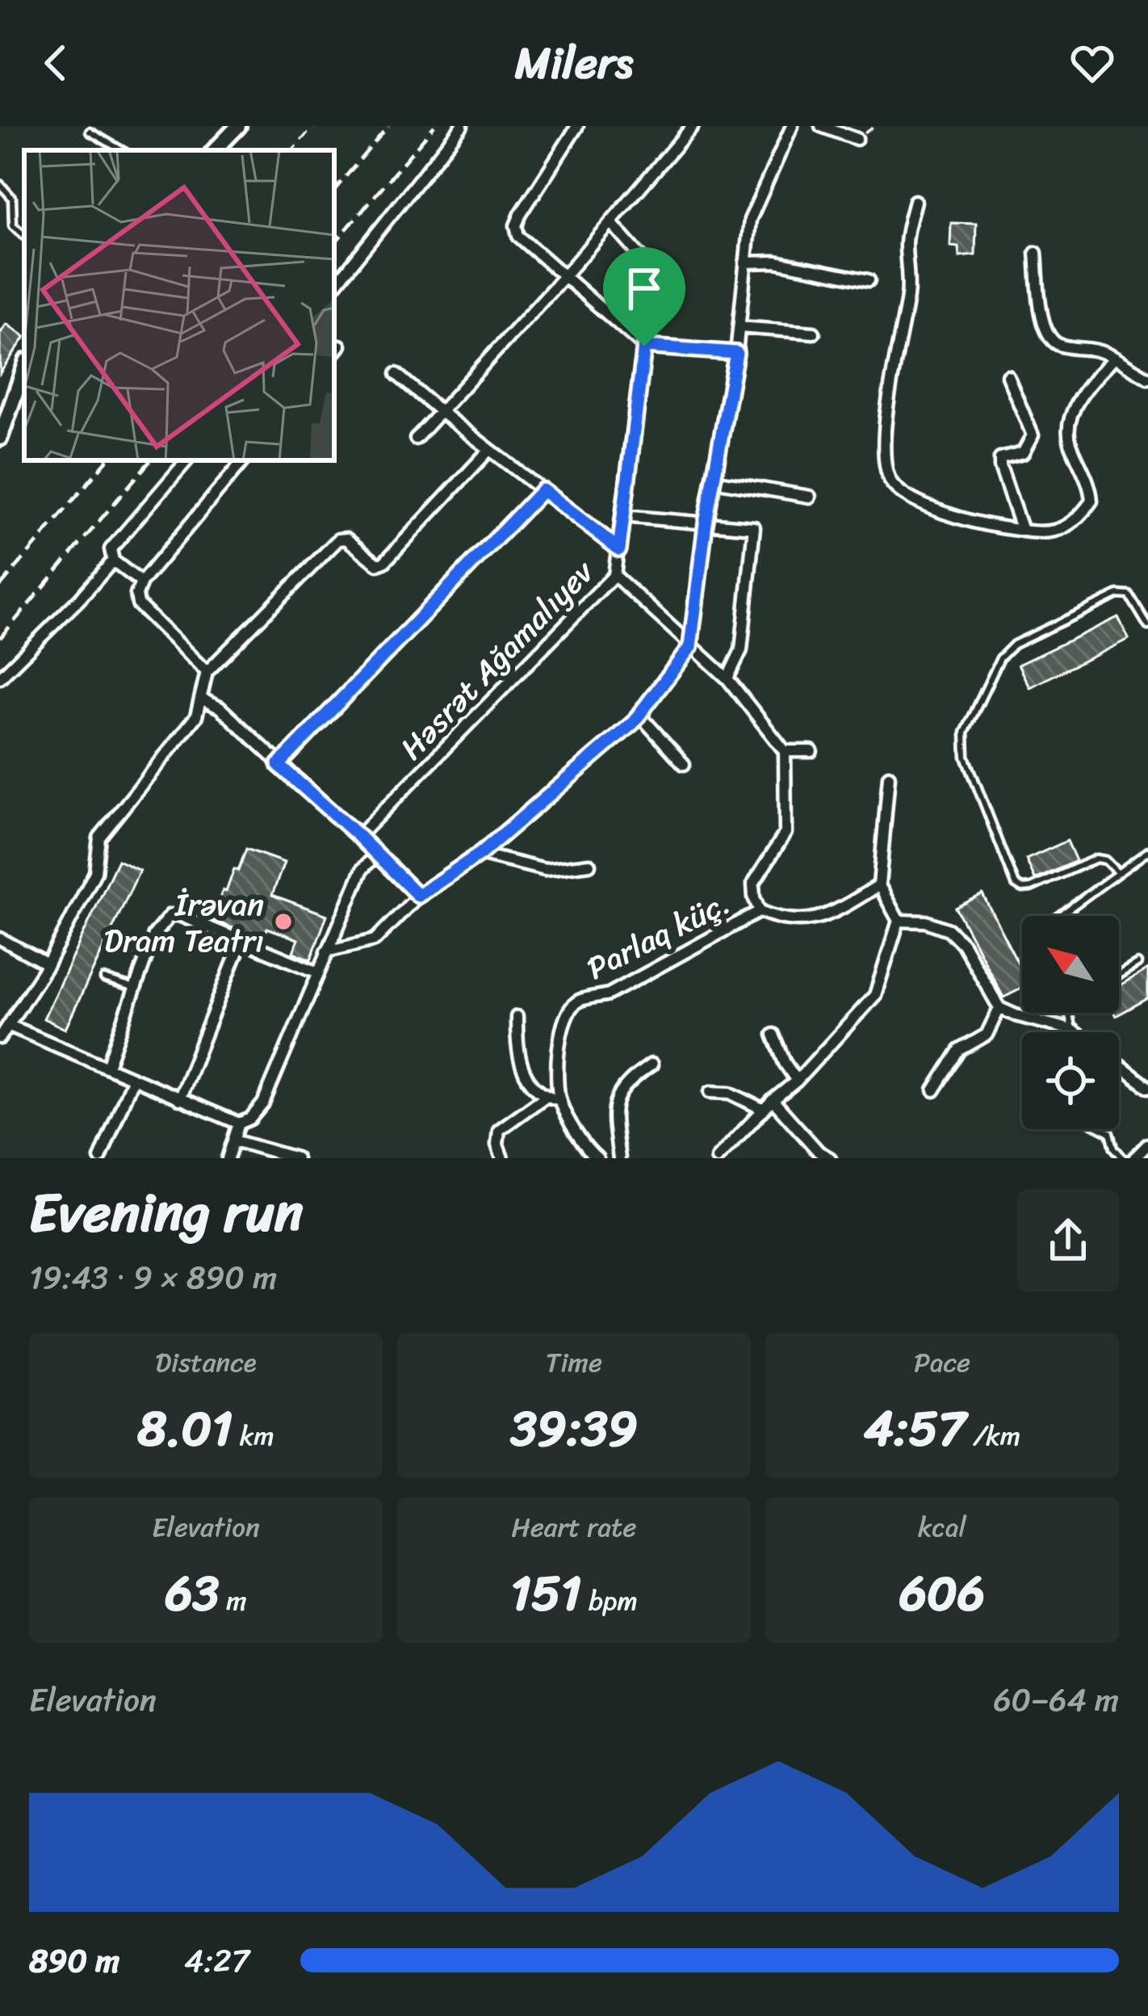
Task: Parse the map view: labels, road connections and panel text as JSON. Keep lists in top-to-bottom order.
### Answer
{
  "streets": {
    "street": ["Həsrət Ağamalıyev", "Parlaq küç."]
  },
  "places": ["İrəvan Dram Teatrı"],
  "north": "top left",
  "page": {
    "header": "Milers",
    "heading": ["Evening run", "19:43 · 9 × 890 m"],
    "stats": [
      ["Distance", "8.01 km"],
      ["Time", "39:39"],
      ["Pace", "4:57 /km"],
      ["Elevation", "63 m"],
      ["Heart rate", "151 bpm"],
      ["kcal", "606"]
    ],
    "chart": ["Elevation", "60–64 m"],
    "list": [
      {
        "name": "890 m",
        "note": "4:27"
      }
    ]
  }
}
